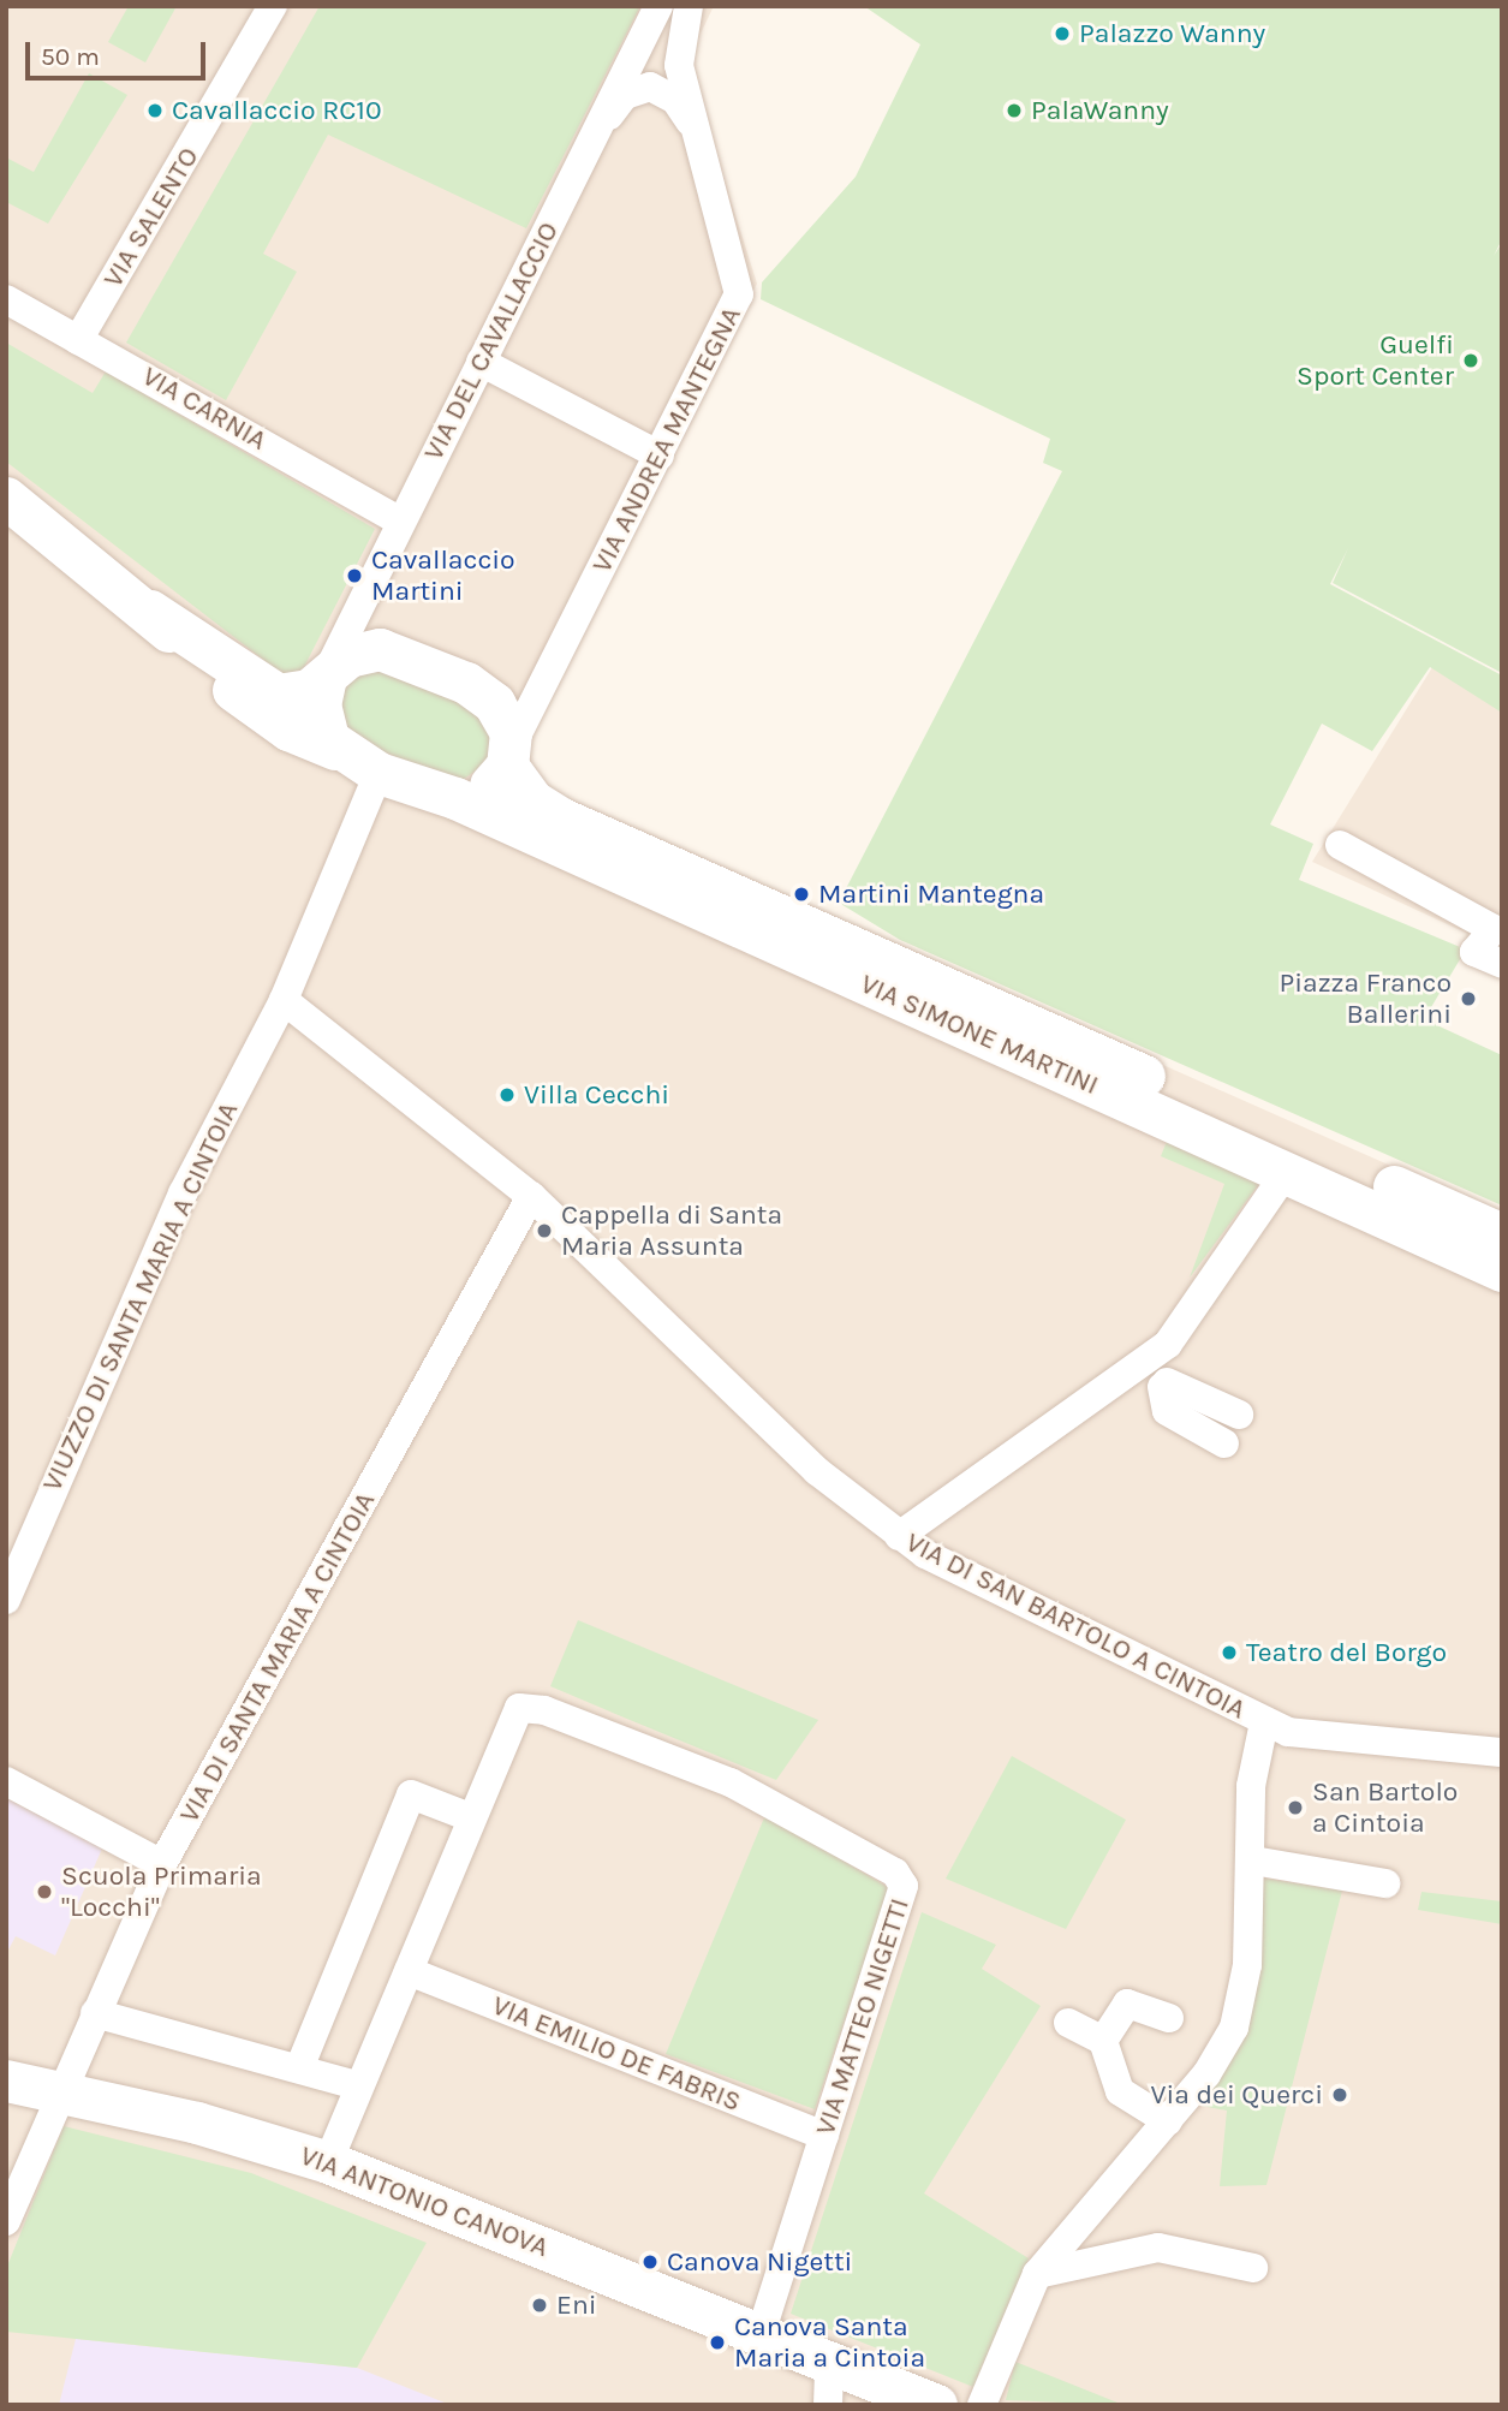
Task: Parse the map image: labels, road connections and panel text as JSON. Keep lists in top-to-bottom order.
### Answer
{
  "streets": {
    "street": [
      "VIA SALENTO",
      "VIA DEL CAVALLACCIO",
      "VIA CARNIA",
      "VIA ANDREA MANTEGNA",
      "VIA SIMONE MARTINI",
      "VIUZZO DI SANTA MARIA A CINTOIA",
      "VIA DI SAN BARTOLO A CINTOIA",
      "VIA DI SANTA MARIA A CINTOIA",
      "VIA MATTEO NIGETTI",
      "VIA EMILIO DE FABRIS",
      "VIA ANTONIO CANOVA"
    ]
  },
  "crossings": [
    ["VIA SALENTO", "VIA CARNIA"],
    ["VIA DEL CAVALLACCIO", "VIA CARNIA"],
    ["VIA DEL CAVALLACCIO", "VIA ANDREA MANTEGNA"],
    ["VIA DEL CAVALLACCIO", "VIA SIMONE MARTINI"],
    ["VIA ANDREA MANTEGNA", "VIA SIMONE MARTINI"],
    ["VIUZZO DI SANTA MARIA A CINTOIA", "VIA DI SAN BARTOLO A CINTOIA"],
    ["VIA DI SAN BARTOLO A CINTOIA", "VIA DI SANTA MARIA A CINTOIA"],
    ["VIA DI SANTA MARIA A CINTOIA", "VIA ANTONIO CANOVA"],
    ["VIA MATTEO NIGETTI", "VIA EMILIO DE FABRIS"],
    ["VIA MATTEO NIGETTI", "VIA ANTONIO CANOVA"]
  ],
  "places": [
    "Palazzo Wanny",
    "Cavallaccio RC10",
    "PalaWanny",
    "Guelfi Sport Center",
    "Cavallaccio Martini",
    "Martini Mantegna",
    "Piazza Franco Ballerini",
    "Villa Cecchi",
    "Cappella di Santa Maria Assunta",
    "Teatro del Borgo",
    "San Bartolo a Cintoia",
    "Scuola Primaria \"Locchi\"",
    "Via dei Querci",
    "Canova Nigetti",
    "Eni",
    "Canova Santa Maria a Cintoia"
  ],
  "scale_bar": "50 m"
}
